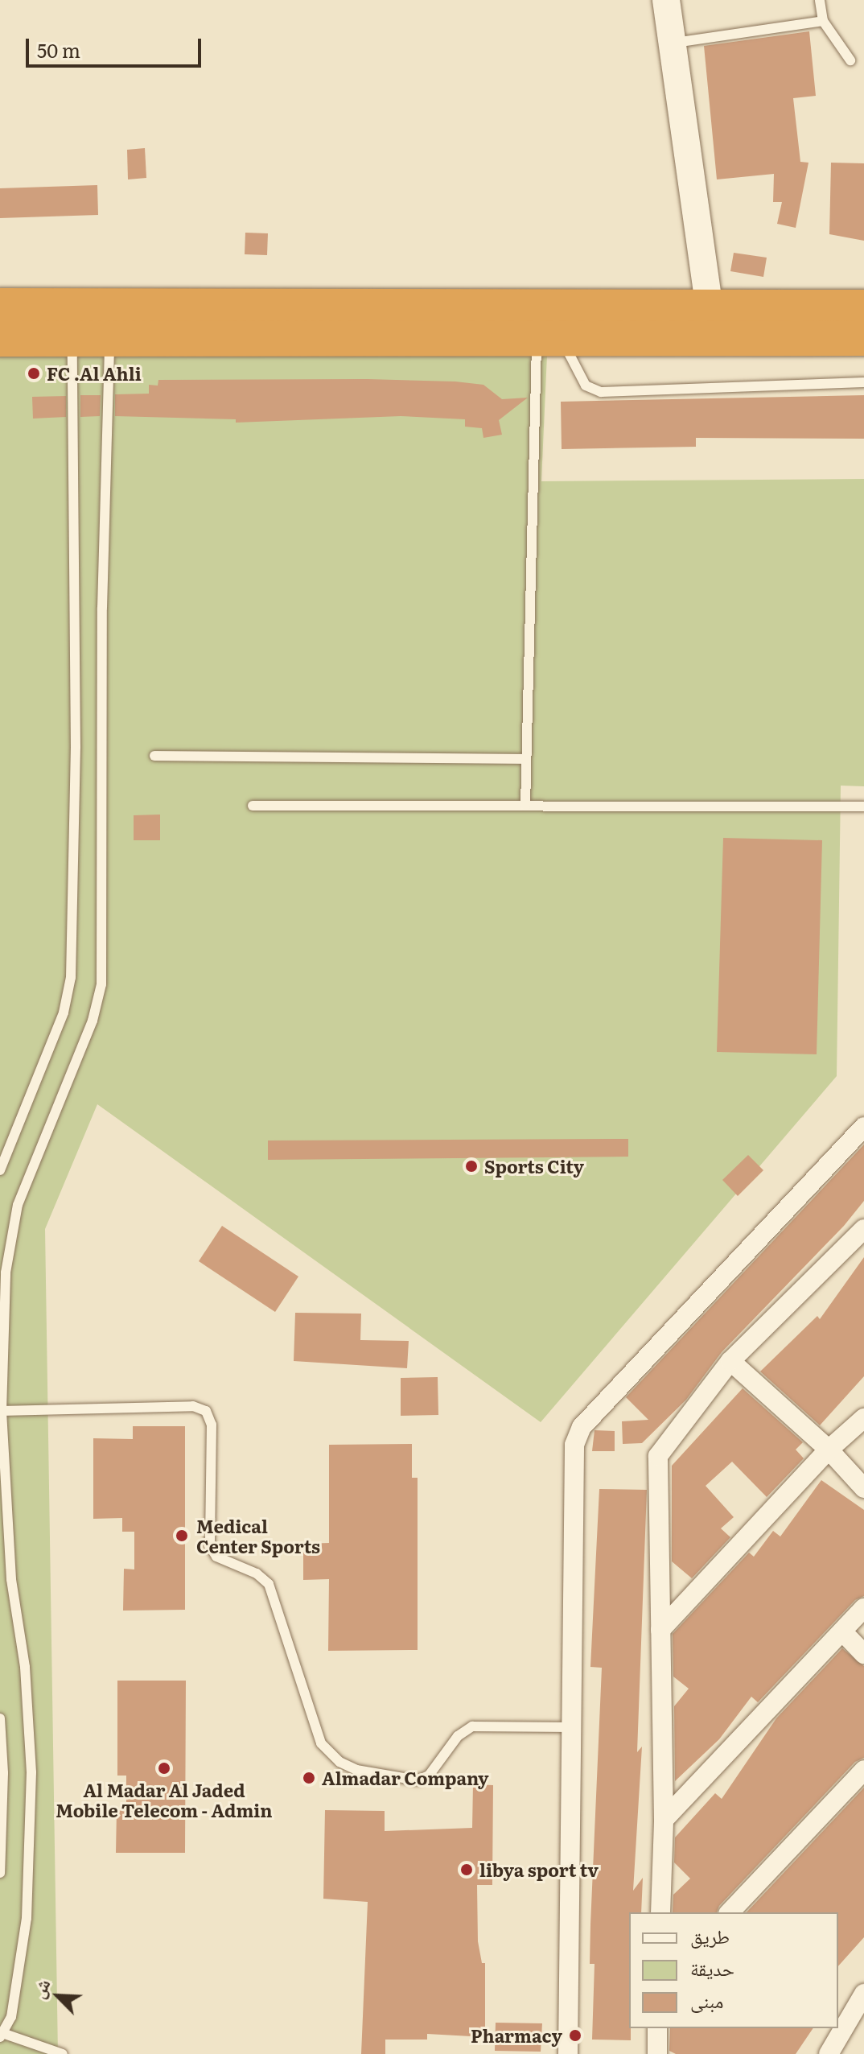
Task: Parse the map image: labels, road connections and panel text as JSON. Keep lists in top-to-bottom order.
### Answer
{
  "places": [
    "FC .Al Ahli",
    "Sports City",
    "Medical Center Sports",
    "Al Madar Al Jaded Mobile Telecom - Admin",
    "Almadar Company",
    "libya sport tv",
    "Pharmacy"
  ],
  "legend": ["طريق", "حديقة", "مبنى"],
  "scale_bar": "50 m",
  "north": "top left"
}
